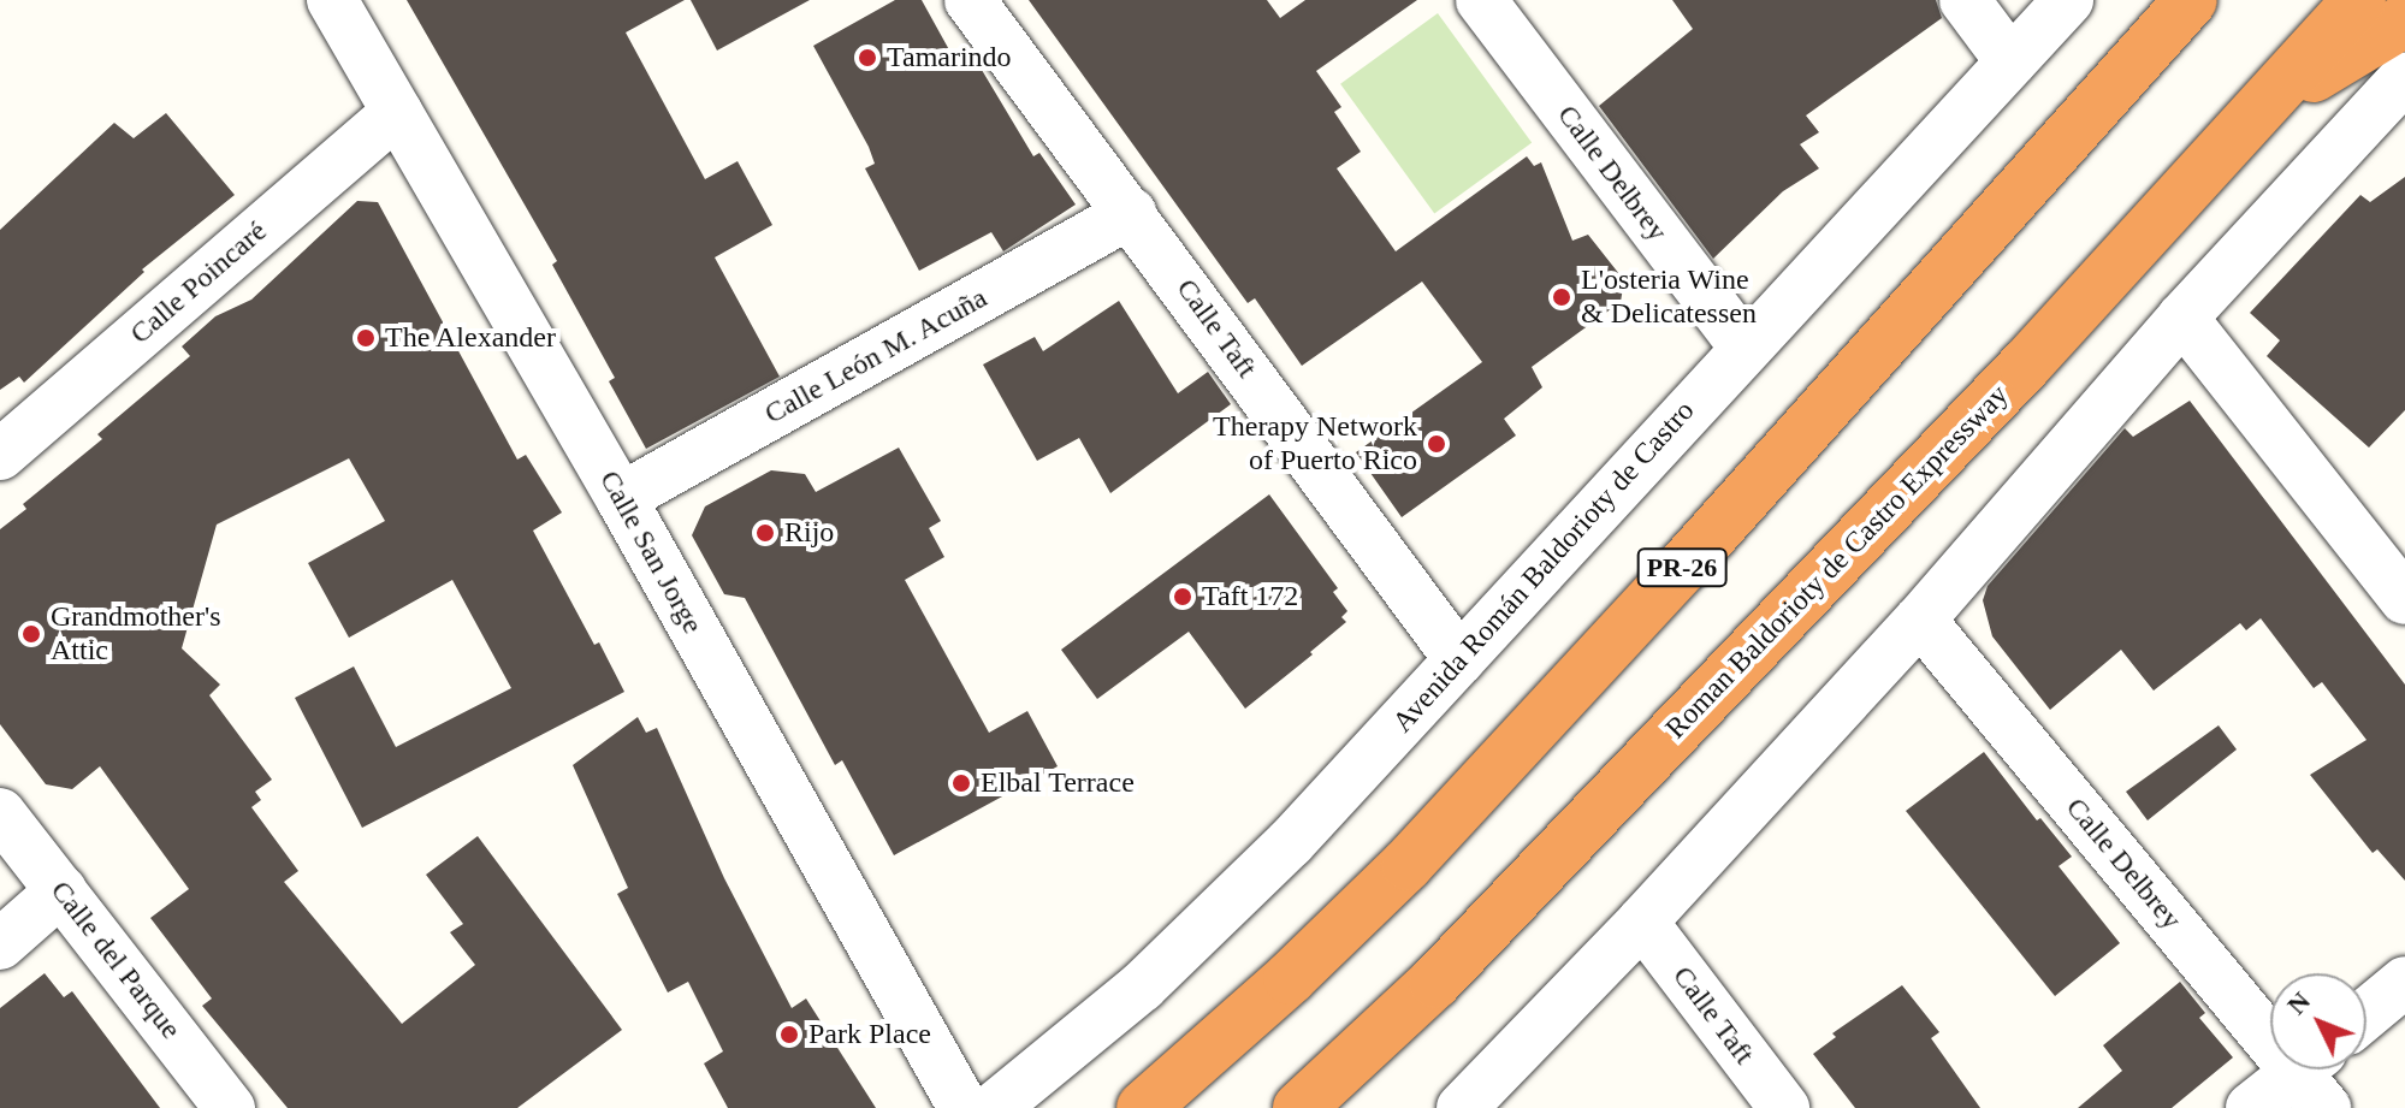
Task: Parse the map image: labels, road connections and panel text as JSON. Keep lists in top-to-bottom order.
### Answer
{
  "streets": {
    "highway": ["Roman Baldorioty de Castro Expressway", "PR-26"],
    "street": [
      "Calle Delbrey",
      "Calle Poincaré",
      "Calle Taft",
      "Calle León M. Acuña",
      "Calle San Jorge",
      "Avenida Román Baldorioty de Castro",
      "Calle del Parque"
    ]
  },
  "crossings": [
    ["Calle Delbrey", "Avenida Román Baldorioty de Castro"],
    ["Calle Poincaré", "Calle San Jorge"],
    ["Calle Taft", "Calle León M. Acuña"],
    ["Calle Taft", "Avenida Román Baldorioty de Castro"],
    ["Calle León M. Acuña", "Calle San Jorge"]
  ],
  "places": [
    "Tamarindo",
    "L'osteria Wine & Delicatessen",
    "The Alexander",
    "Therapy Network of Puerto Rico",
    "Rijo",
    "Taft 172",
    "Grandmother's Attic",
    "Elbal Terrace",
    "Park Place"
  ],
  "north": "top left"
}
